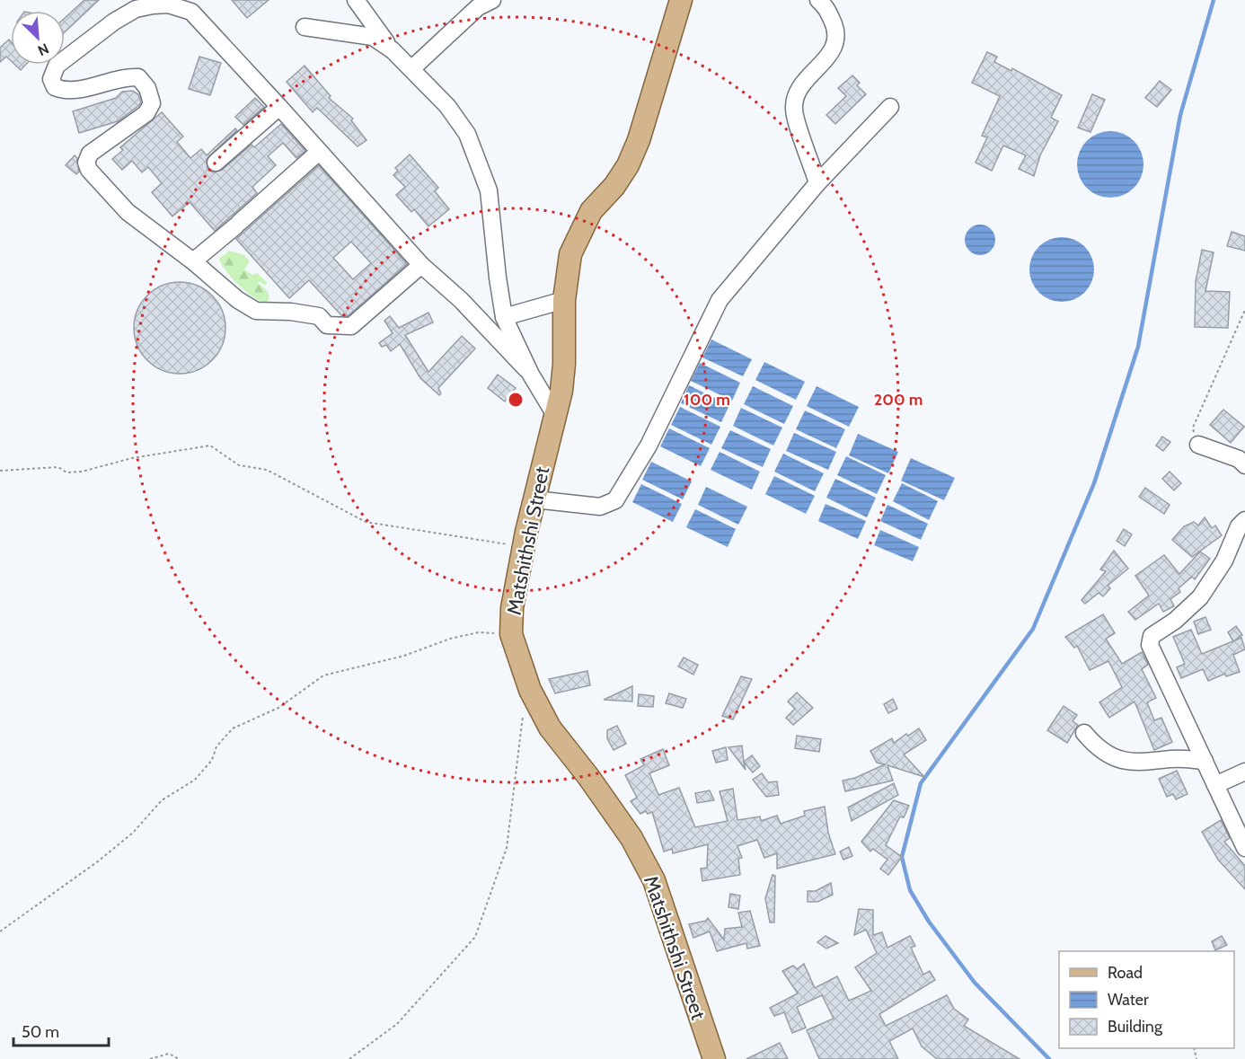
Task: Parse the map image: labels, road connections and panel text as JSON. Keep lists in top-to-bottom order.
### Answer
{
  "streets": {
    "main road": ["Matshithshi Street"]
  },
  "legend": ["Road", "Water", "Building"],
  "scale_bar": "50 m",
  "north": "bottom right",
  "rings": ["100 m", "200 m"]
}
